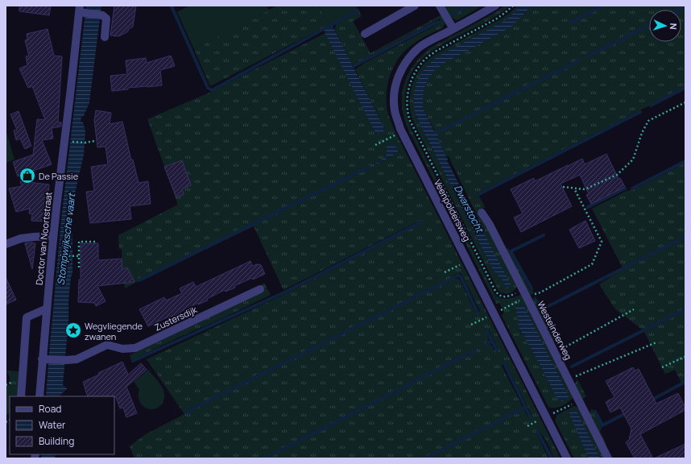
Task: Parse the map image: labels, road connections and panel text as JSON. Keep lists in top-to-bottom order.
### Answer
{
  "streets": {
    "street": [
      "Veenpoldersweg",
      "Doctor van Noortstraat",
      "Zustersdijk",
      "Westeinderweg"
    ]
  },
  "crossings": [
    ["Veenpoldersweg", "Westeinderweg"],
    ["Doctor van Noortstraat", "Zustersdijk"]
  ],
  "water": ["Dwarstocht", "Stompwijksche vaart"],
  "places": {
    "shop": ["De Passie"],
    "place": ["Wegvliegende zwanen"]
  },
  "legend": ["Road", "Water", "Building"],
  "north": "right"
}
